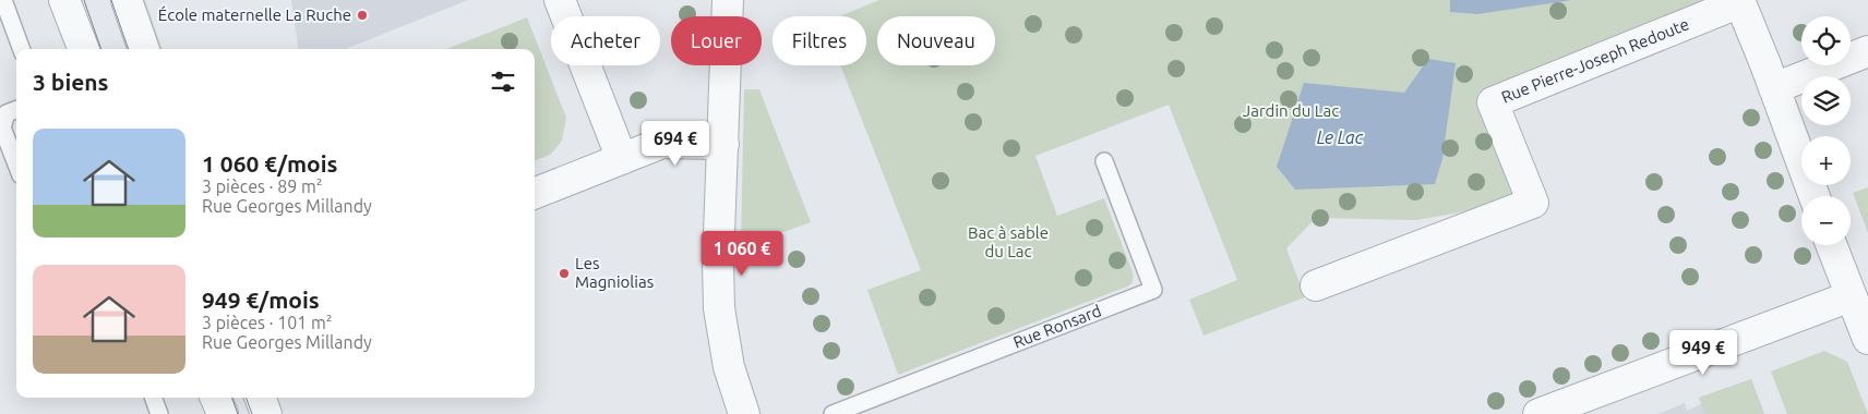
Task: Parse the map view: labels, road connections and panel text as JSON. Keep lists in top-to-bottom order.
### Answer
{
  "streets": {
    "street": ["Rue Pierre-Joseph Redoute"],
    "lane": ["Rue Ronsard"]
  },
  "water": ["Le Lac"],
  "parks": ["Jardin du Lac", "Bac à sable du Lac"],
  "places": ["École maternelle La Ruche", "Les Magniolias"],
  "page": {
    "map_buttons": ["+", "−"],
    "chip": [
      "Acheter",
      "Louer",
      "Filtres",
      "Nouveau"
    ],
    "heading": "3 biens",
    "list": [
      {
        "name": "1 060 €/mois",
        "note": "3 pièces · 89 m² · Rue Georges Millandy"
      },
      {
        "name": "949 €/mois",
        "note": "3 pièces · 101 m² · Rue Georges Millandy"
      }
    ],
    "price": ["694 €", "1 060 €", "949 €"]
  }
}
